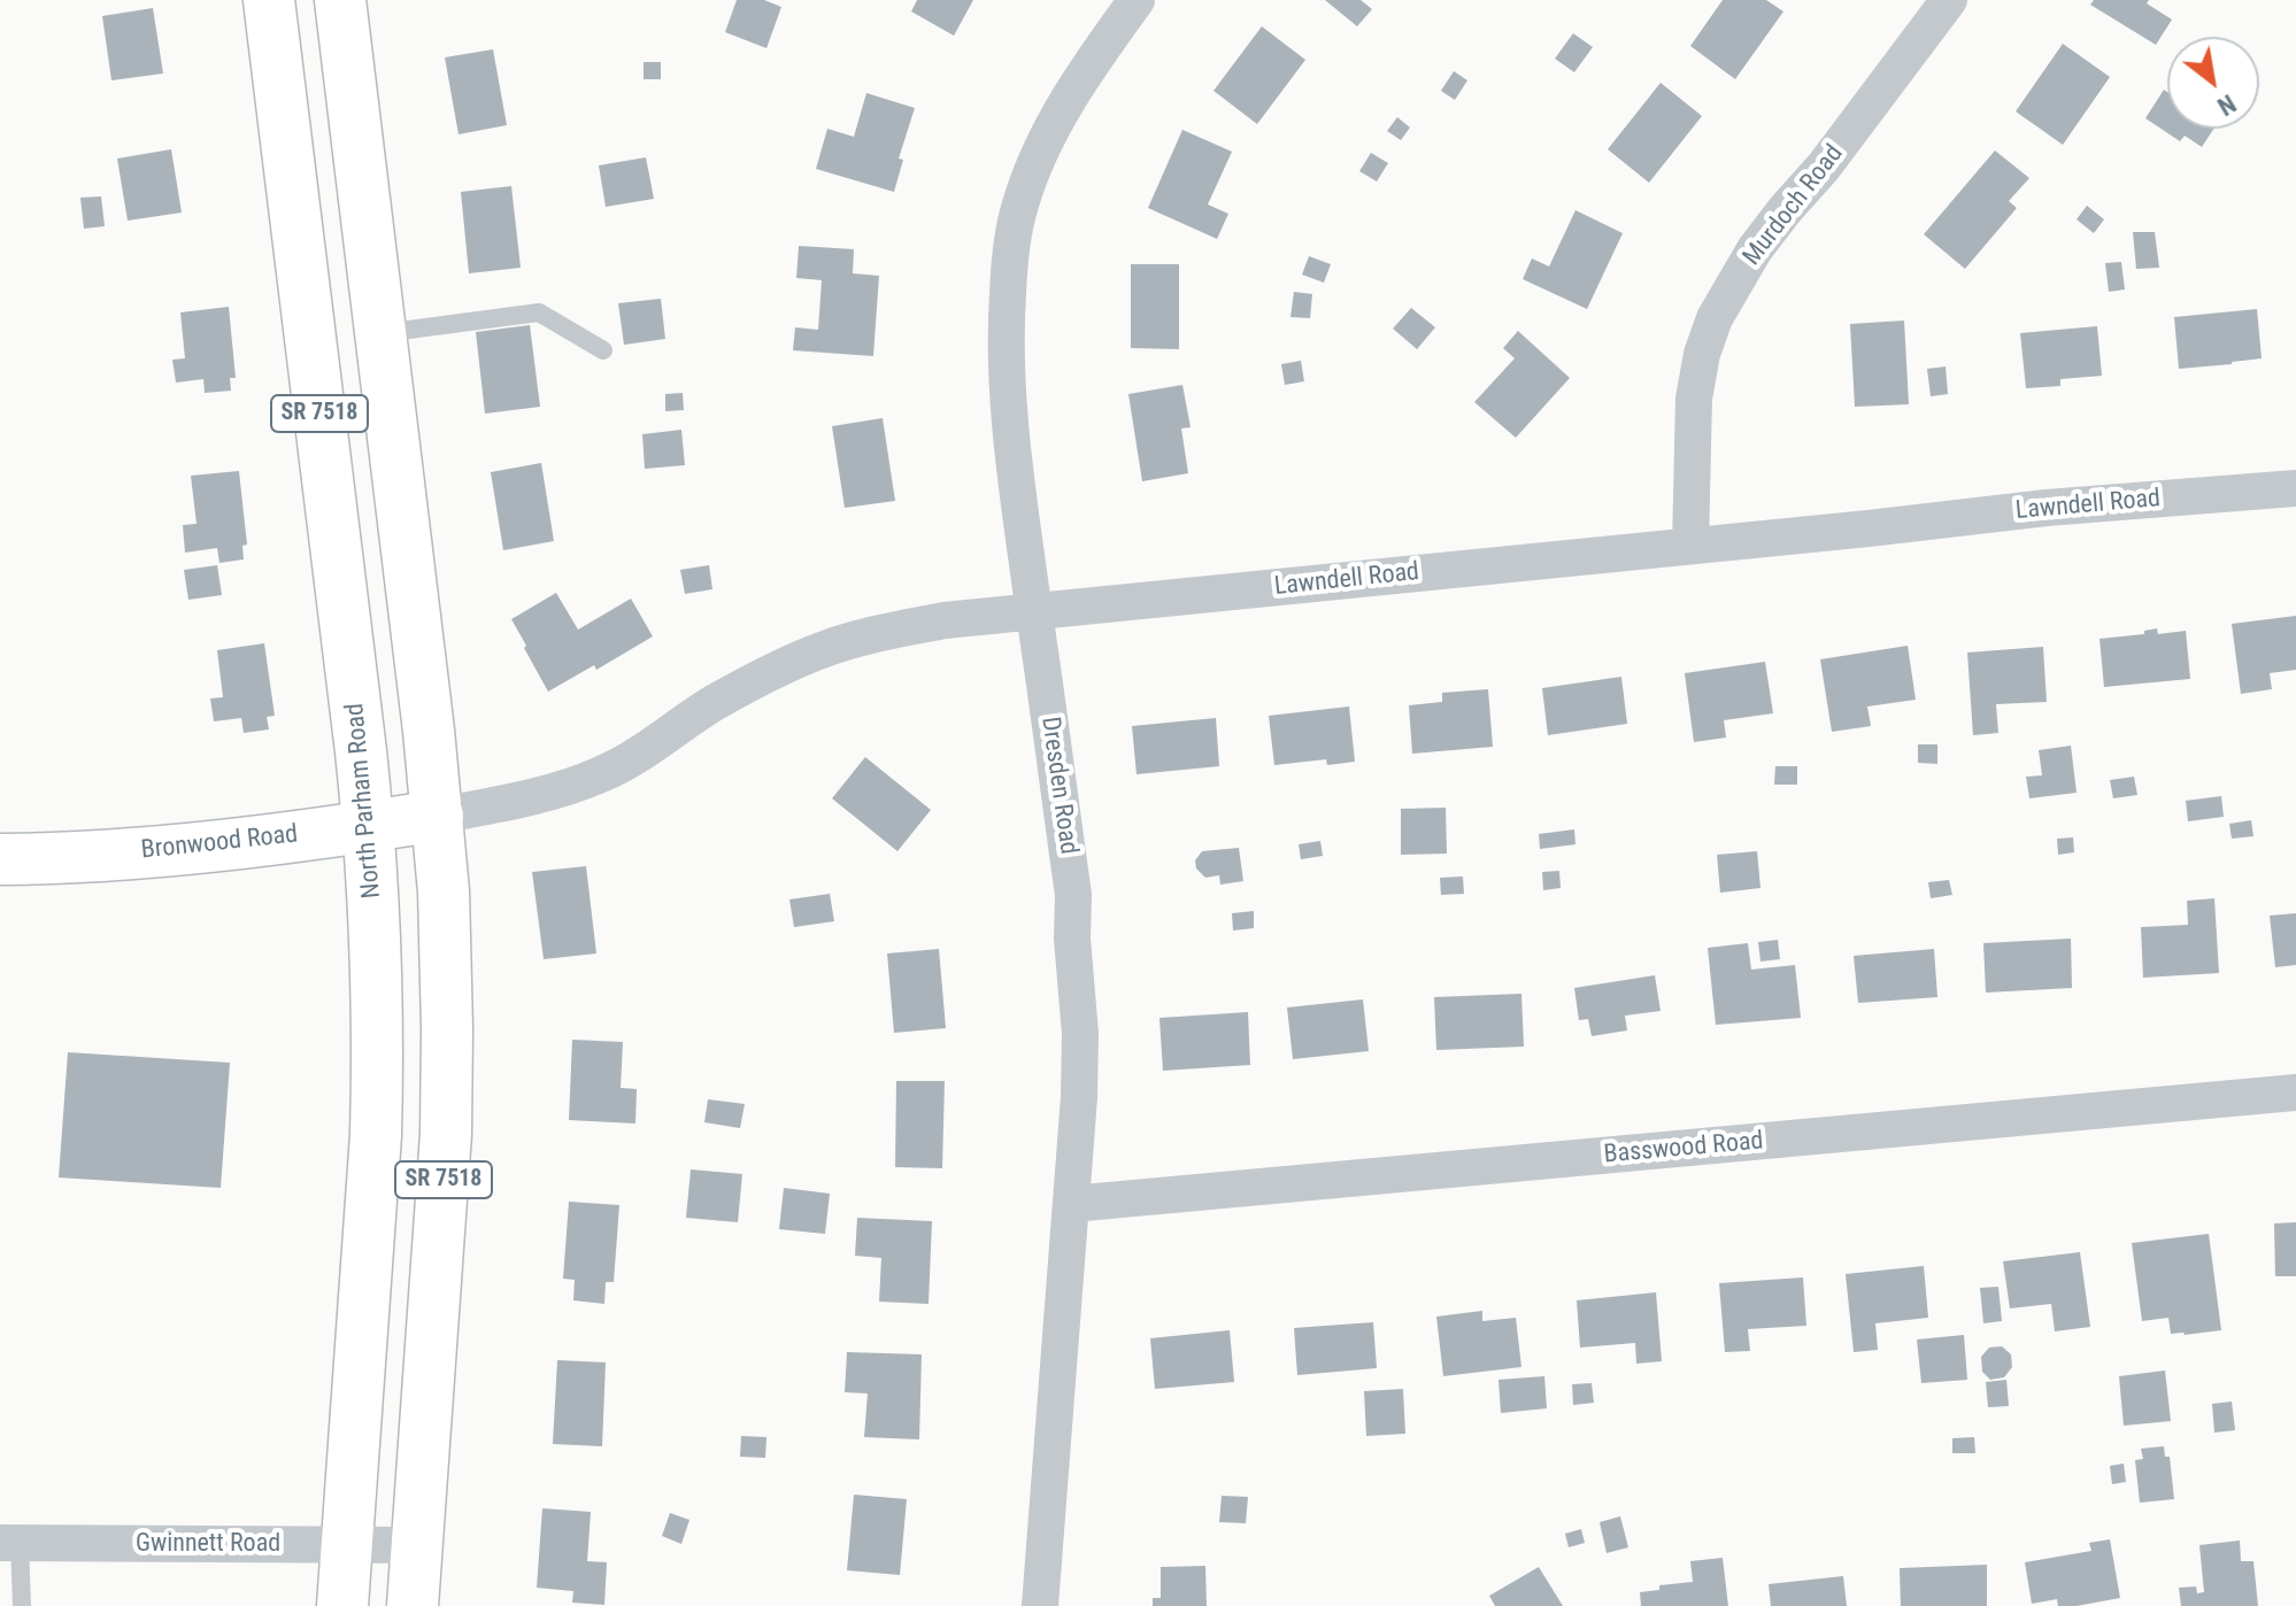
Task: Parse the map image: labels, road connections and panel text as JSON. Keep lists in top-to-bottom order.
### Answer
{
  "streets": {
    "main road": ["SR 7518", "North Parham Road", "Bronwood Road"],
    "street": [
      "Murdoch Road",
      "Lawndell Road",
      "Dresden Road",
      "Basswood Road",
      "Gwinnett Road"
    ]
  },
  "crossings": [
    ["Murdoch Road", "Lawndell Road"],
    ["SR 7518", "Lawndell Road"],
    ["SR 7518", "Bronwood Road"],
    ["SR 7518", "Gwinnett Road"],
    ["Lawndell Road", "Dresden Road"],
    ["Lawndell Road", "Bronwood Road"],
    ["Dresden Road", "Basswood Road"],
    ["North Parham Road", "Bronwood Road"],
    ["North Parham Road", "Gwinnett Road"]
  ],
  "north": "bottom right"
}
